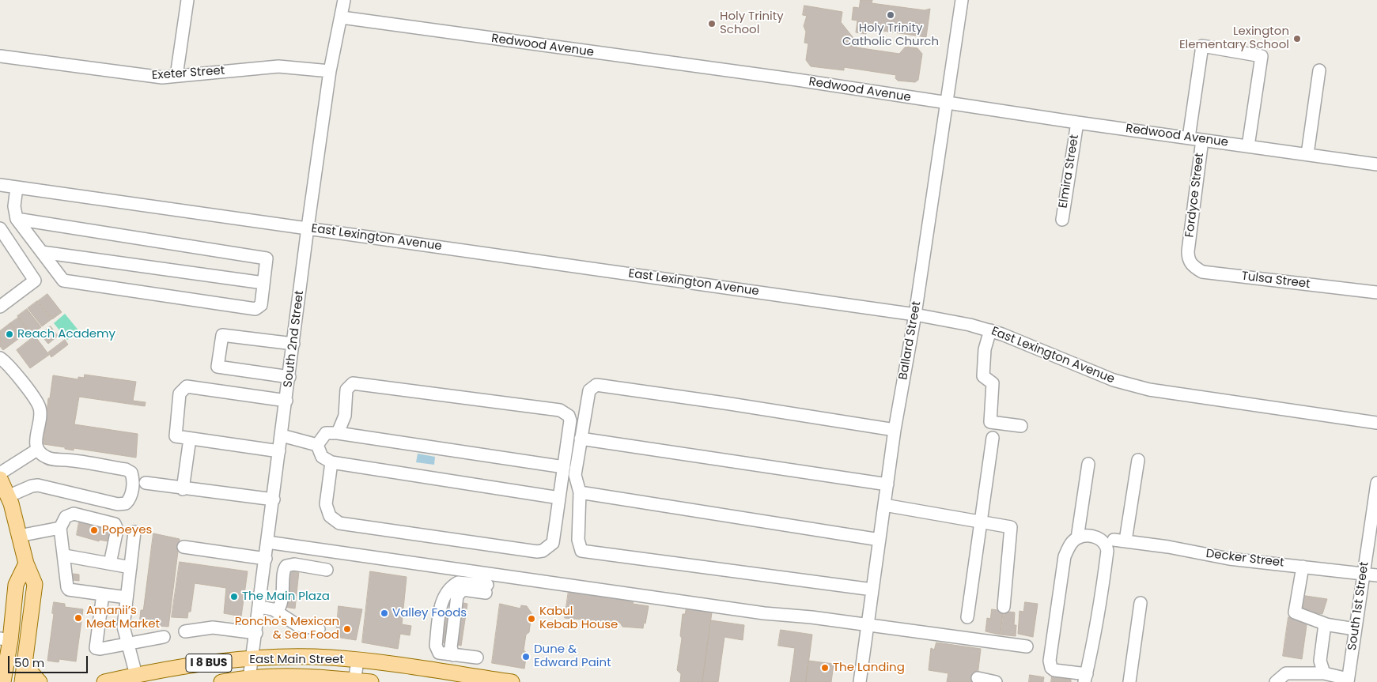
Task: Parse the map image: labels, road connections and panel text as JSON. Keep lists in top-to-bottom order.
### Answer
{
  "streets": {
    "main road": ["East Main Street", "I 8 BUS"],
    "street": [
      "Redwood Avenue",
      "Exeter Street",
      "Elmira Street",
      "Fordyce Street",
      "East Lexington Avenue",
      "Tulsa Street",
      "South 2nd Street",
      "Ballard Street",
      "Decker Street",
      "South 1st Street"
    ]
  },
  "crossings": [
    ["Redwood Avenue", "Elmira Street"],
    ["Redwood Avenue", "Fordyce Street"],
    ["Redwood Avenue", "South 2nd Street"],
    ["Redwood Avenue", "Ballard Street"],
    ["Exeter Street", "South 2nd Street"],
    ["Fordyce Street", "Tulsa Street"],
    ["East Lexington Avenue", "South 2nd Street"],
    ["East Lexington Avenue", "Ballard Street"],
    ["South 2nd Street", "East Main Street"],
    ["Decker Street", "South 1st Street"]
  ],
  "places": [
    "Holy Trinity Catholic Church",
    "Holy Trinity School",
    "Lexington Elementary School",
    "Reach Academy",
    "Popeyes",
    "The Main Plaza",
    "Valley Foods",
    "Amanii’s Meat Market",
    "Kabul Kebab House",
    "Poncho's Mexican & Sea Food",
    "Dune & Edward Paint",
    "The Landing"
  ],
  "scale_bar": "50 m"
}
